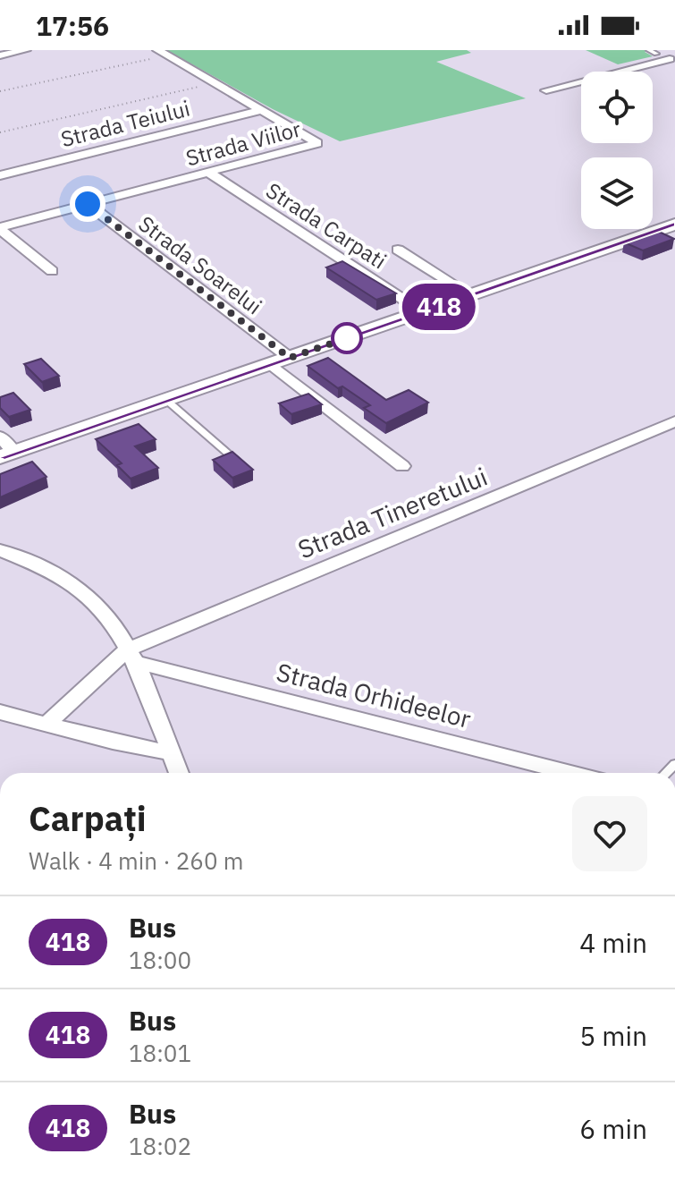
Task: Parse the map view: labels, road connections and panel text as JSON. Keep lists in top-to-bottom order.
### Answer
{
  "streets": {
    "street": [
      "Strada Teiului",
      "Strada Viilor",
      "Strada Carpati",
      "Strada Soarelui",
      "Strada Tineretului",
      "Strada Orhideelor"
    ]
  },
  "crossings": [
    ["Strada Teiului", "Strada Viilor"],
    ["Strada Viilor", "Strada Carpati"],
    ["Strada Viilor", "Strada Soarelui"],
    ["Strada Tineretului", "Strada Orhideelor"]
  ],
  "lines": ["bus line 418"],
  "page": {
    "status": "17:56",
    "on_map": "418",
    "heading": ["Carpați", "Walk · 4 min · 260 m"],
    "list": [
      {
        "mark": "418",
        "name": "Bus",
        "note": "18:00",
        "value": "4 min"
      },
      {
        "mark": "418",
        "name": "Bus",
        "note": "18:01",
        "value": "5 min"
      },
      {
        "mark": "418",
        "name": "Bus",
        "note": "18:02",
        "value": "6 min"
      }
    ]
  }
}
